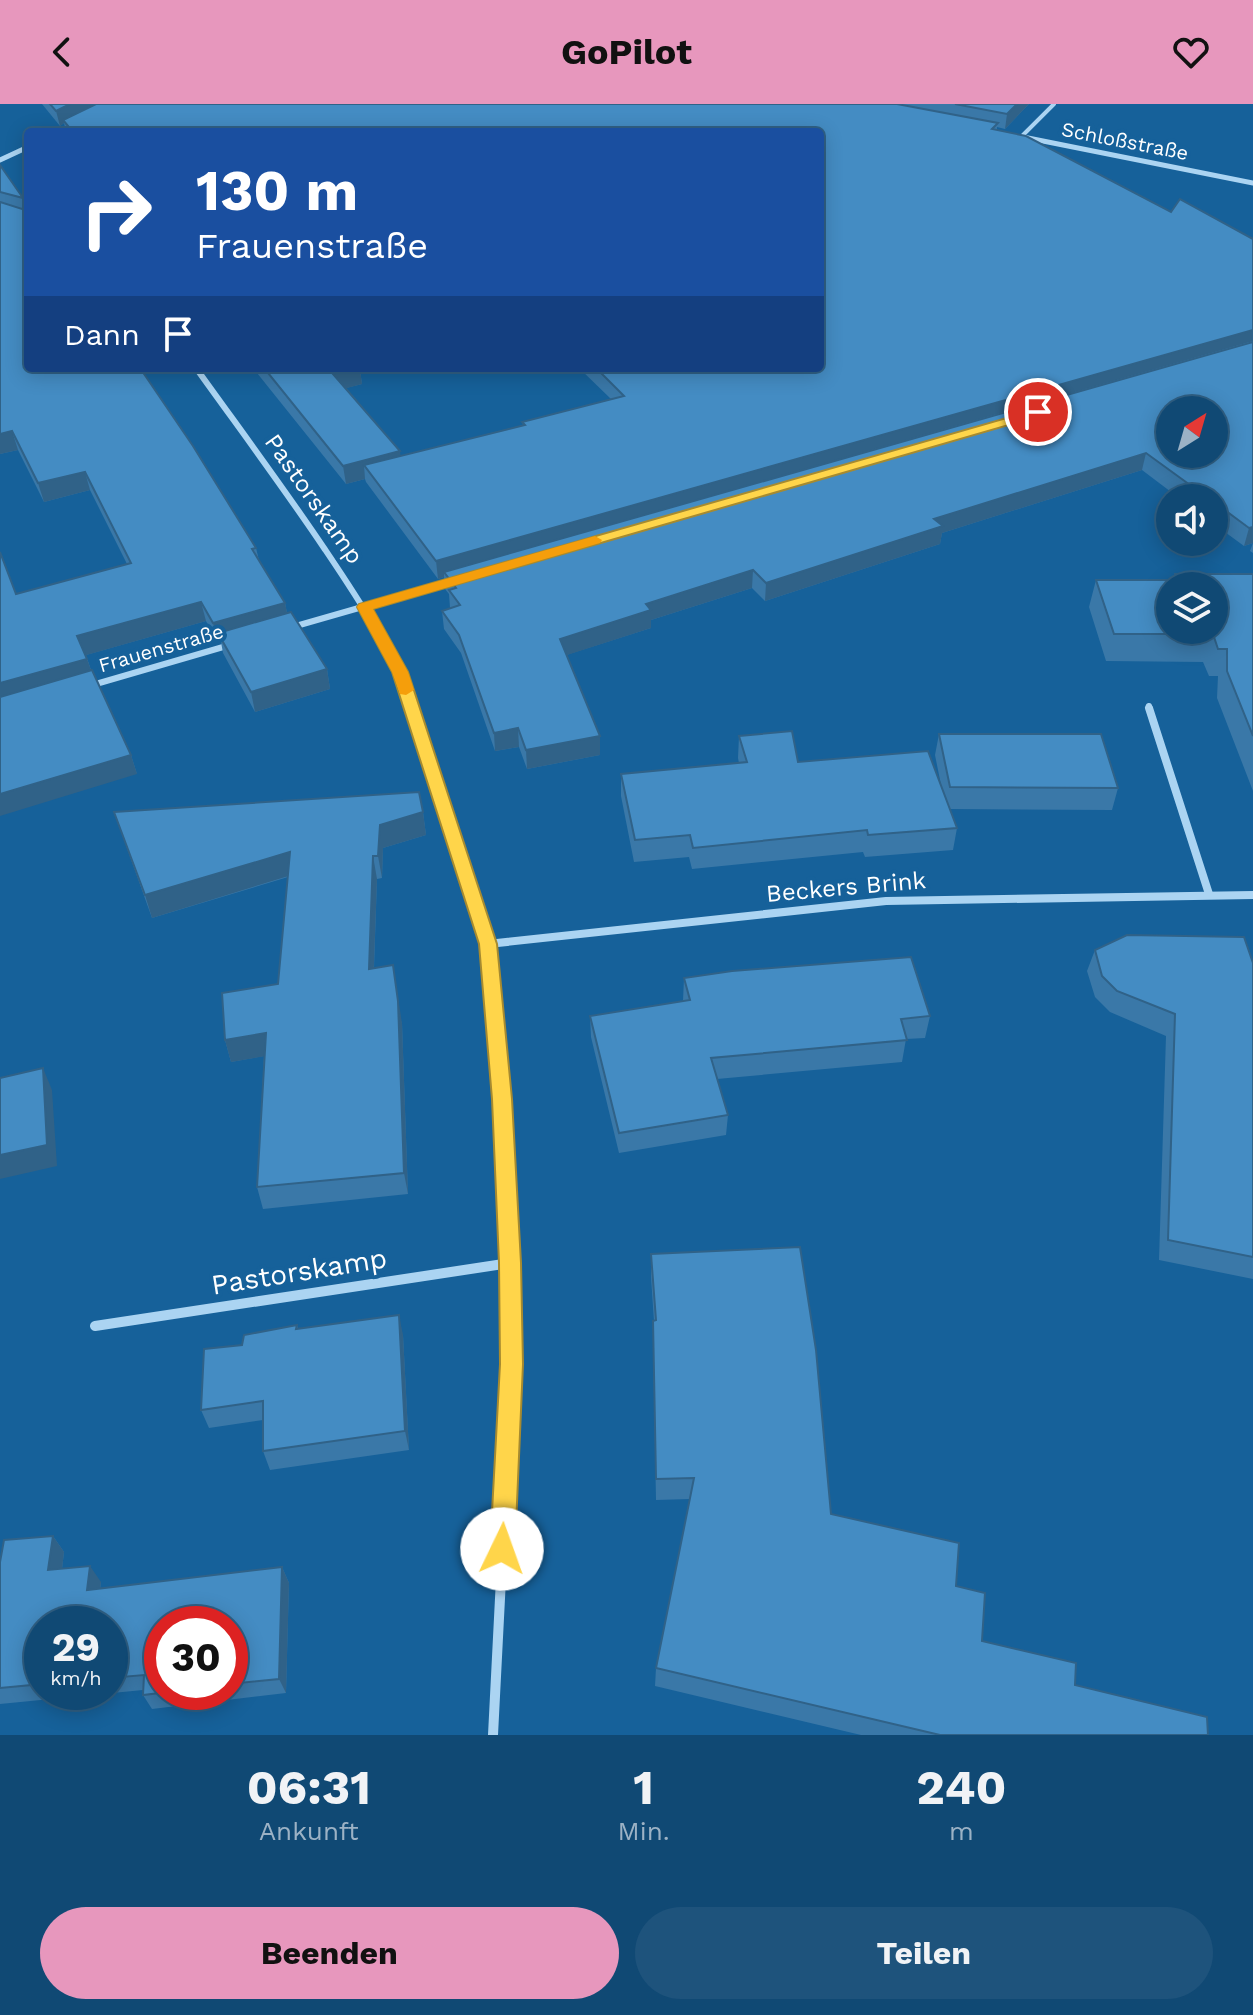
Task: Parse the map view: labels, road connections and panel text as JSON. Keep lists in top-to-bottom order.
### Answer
{
  "streets": {
    "street": [
      "Schloßstraße",
      "Pastorskamp",
      "Frauenstraße",
      "Beckers Brink"
    ]
  },
  "crossings": [
    ["Pastorskamp", "Beckers Brink"]
  ],
  "north": "top right",
  "page": {
    "header": "GoPilot",
    "turn": ["130 m", "Frauenstraße"],
    "then": "Dann",
    "speed": "29 km/h",
    "limit": "30",
    "eta": [
      "06:31",
      "Ankunft",
      "1",
      "Min.",
      "240",
      "m"
    ],
    "buttons": ["Beenden", "Teilen"]
  }
}
